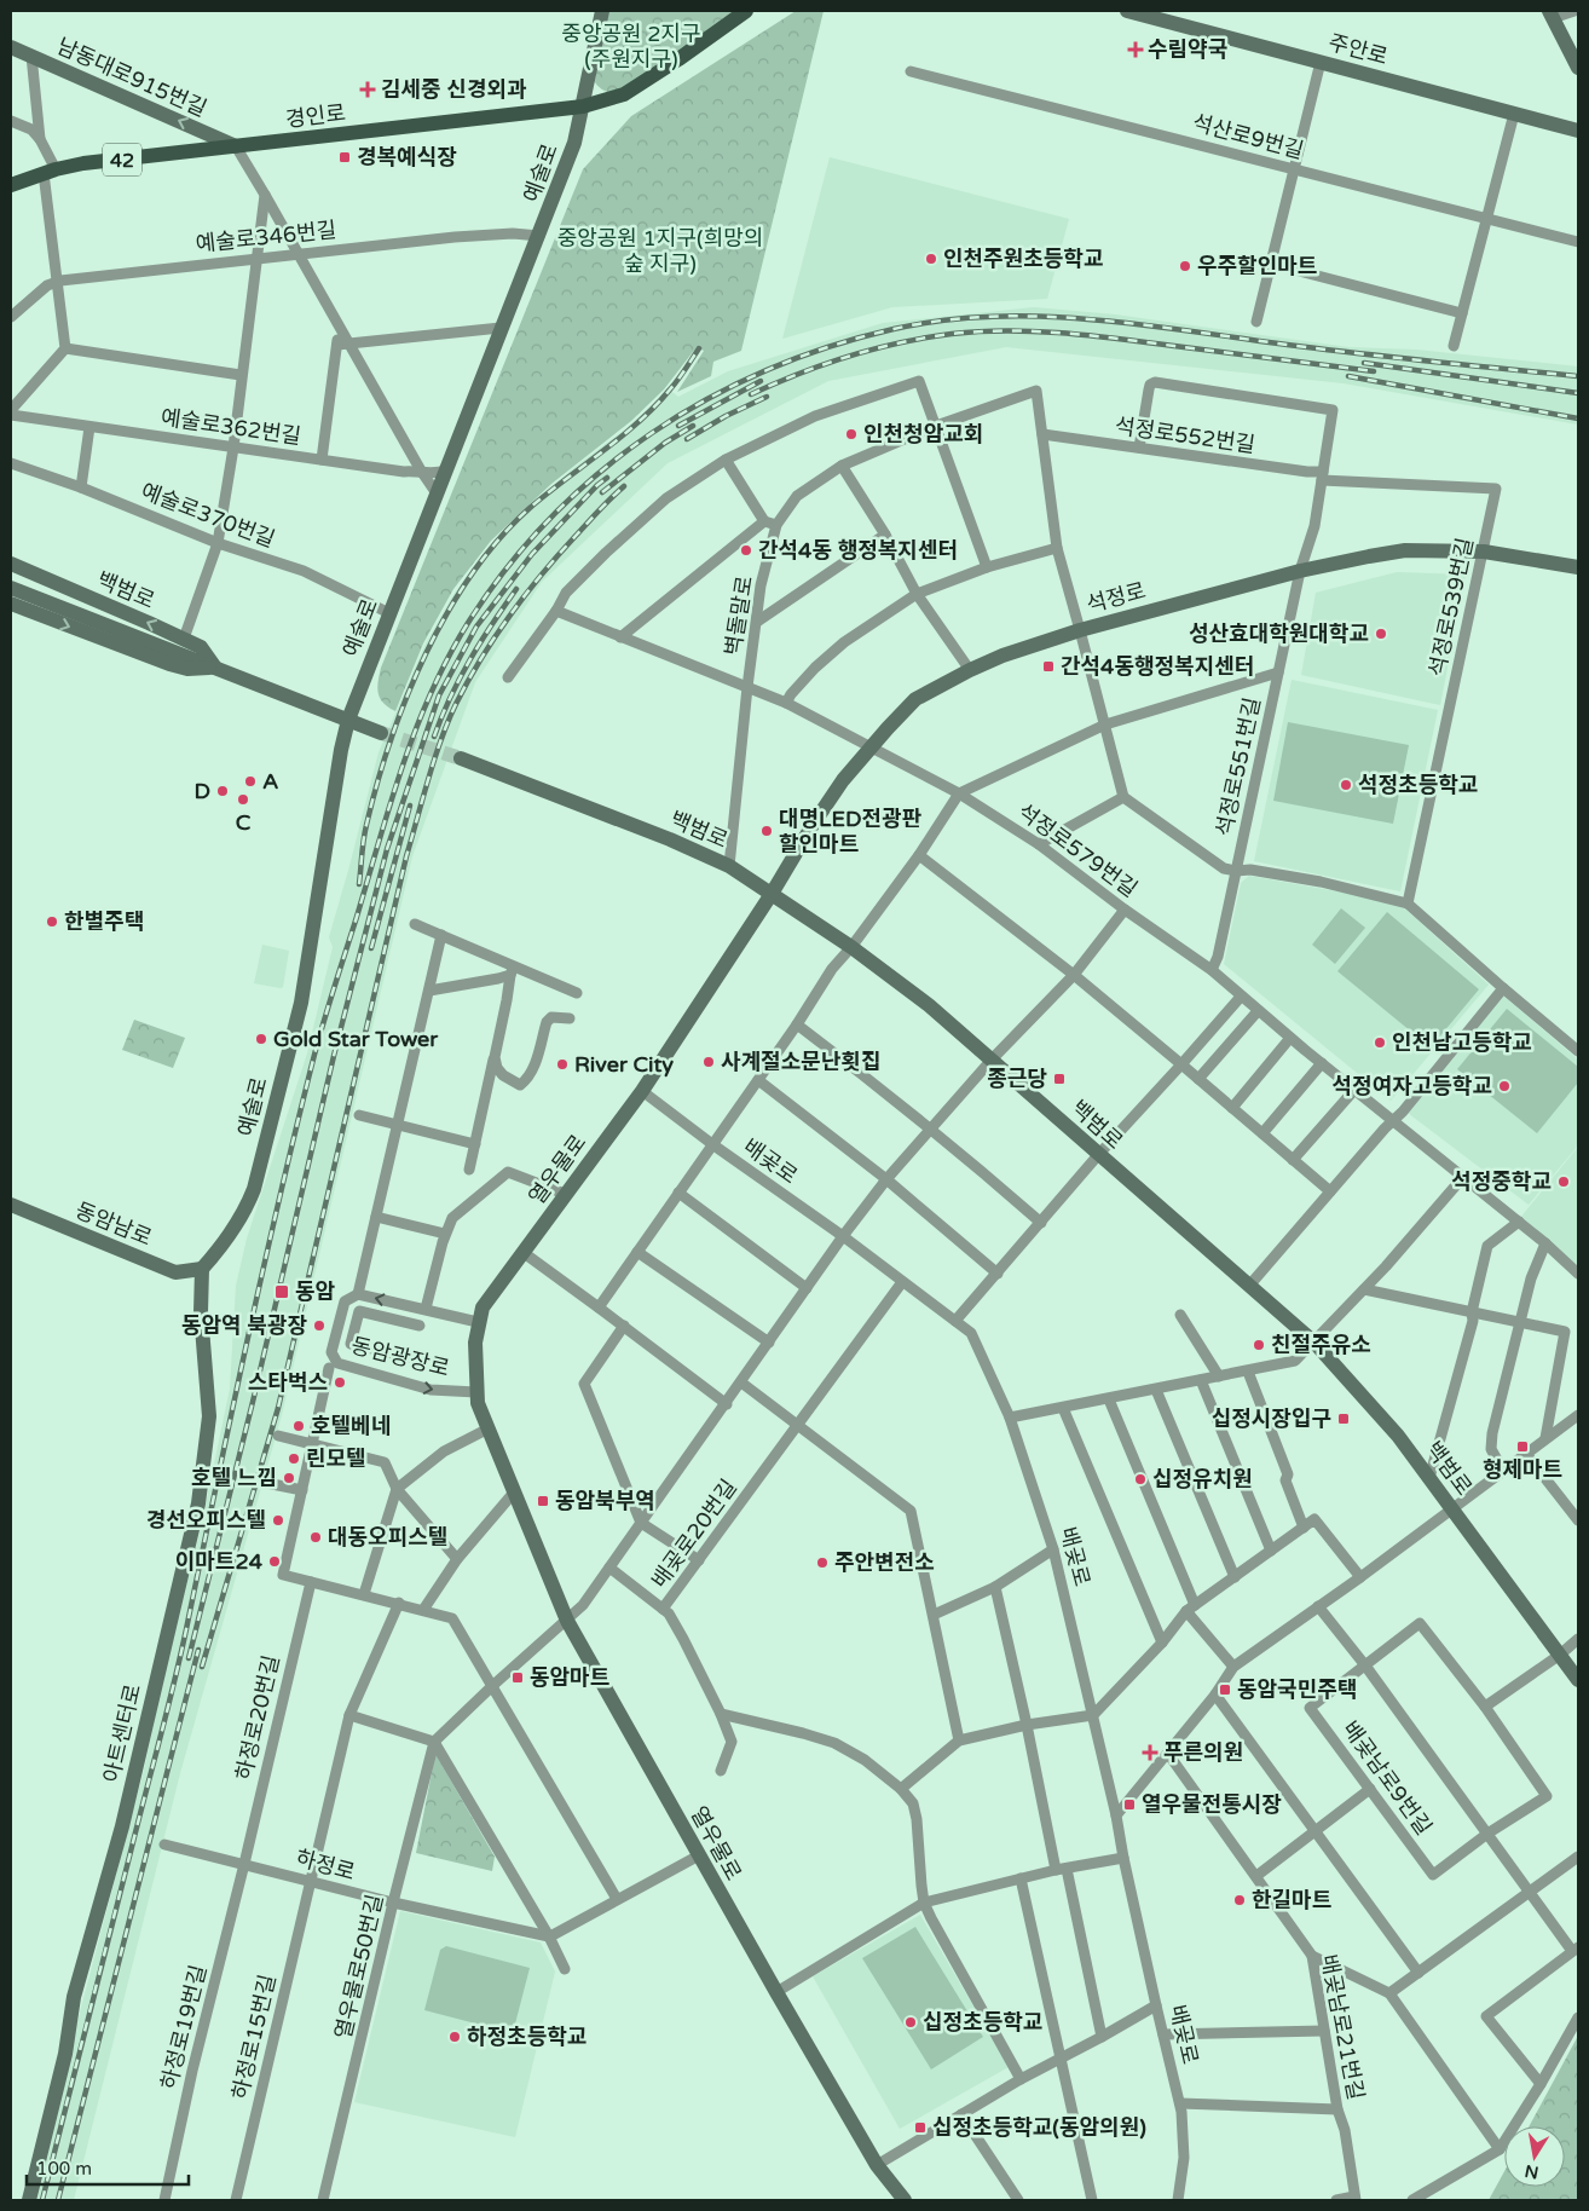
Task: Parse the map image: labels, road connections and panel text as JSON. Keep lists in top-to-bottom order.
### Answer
{
  "streets": {
    "main road": [
      "주안로",
      "남동대로915번길",
      "경인로",
      "42",
      "예술로",
      "백범로",
      "석정로",
      "열우물로",
      "동암남로",
      "아트센터로"
    ],
    "street": [
      "석산로9번길",
      "예술로346번길",
      "예술로362번길",
      "석정로552번길",
      "예술로370번길",
      "석정로539번길",
      "벽돌말로",
      "석정로551번길",
      "석정로579번길",
      "배곶로",
      "동암광장로",
      "배곶로20번길",
      "하정로20번길",
      "배곶남로9번길",
      "하정로",
      "열우물로50번길",
      "하정로19번길",
      "배곶남로21번길",
      "하정로15번길"
    ]
  },
  "crossings": [
    ["남동대로915번길", "경인로"],
    ["경인로", "예술로"],
    ["예술로", "예술로346번길"],
    ["예술로", "예술로362번길"],
    ["예술로", "예술로370번길"],
    ["예술로", "백범로"],
    ["예술로", "동암남로"],
    ["예술로", "아트센터로"],
    ["석정로552번길", "석정로539번길"],
    ["석정로552번길", "벽돌말로"],
    ["백범로", "석정로"],
    ["백범로", "벽돌말로"],
    ["백범로", "열우물로"],
    ["석정로", "석정로539번길"],
    ["석정로", "석정로551번길"],
    ["석정로", "석정로579번길"],
    ["석정로", "열우물로"],
    ["벽돌말로", "석정로579번길"],
    ["석정로551번길", "석정로579번길"],
    ["배곶로", "열우물로"],
    ["배곶로", "배곶로20번길"],
    ["열우물로", "동암광장로"],
    ["동암남로", "아트센터로"],
    ["하정로20번길", "하정로"],
    ["하정로20번길", "하정로19번길"],
    ["하정로", "열우물로50번길"],
    ["하정로", "하정로19번길"],
    ["하정로", "하정로15번길"]
  ],
  "one_way": ["남동대로915번길"],
  "parks": ["중앙공원 2지구 (주원지구)", "중앙공원 1지구(희망의 숲 지구)"],
  "places": {
    "health": ["수림약국", "김세중 신경외과", "푸른의원"],
    "transit": [
      "경복예식장",
      "간석4동행정복지센터",
      "종근당",
      "동암",
      "십정시장입구",
      "형제마트",
      "동암북부역",
      "동암마트",
      "동암국민주택",
      "열우물전통시장",
      "십정초등학교(동암의원)"
    ],
    "other": [
      "인천주원초등학교",
      "우주할인마트",
      "인천청암교회",
      "간석4동 행정복지센터",
      "성산효대학원대학교",
      "A",
      "석정초등학교",
      "D",
      "C",
      "대명LED전광판 할인마트",
      "한별주택",
      "Gold Star Tower",
      "인천남고등학교",
      "사계절소문난횟집",
      "River City",
      "석정여자고등학교",
      "석정중학교",
      "동암역 북광장",
      "친절주유소",
      "스타벅스",
      "호텔베네",
      "린모텔",
      "호텔 느낌",
      "십정유치원",
      "경선오피스텔",
      "대동오피스텔",
      "이마트24",
      "주안변전소",
      "한길마트",
      "십정초등학교",
      "하정초등학교"
    ]
  },
  "scale_bar": "100 m",
  "north": "bottom"
}
